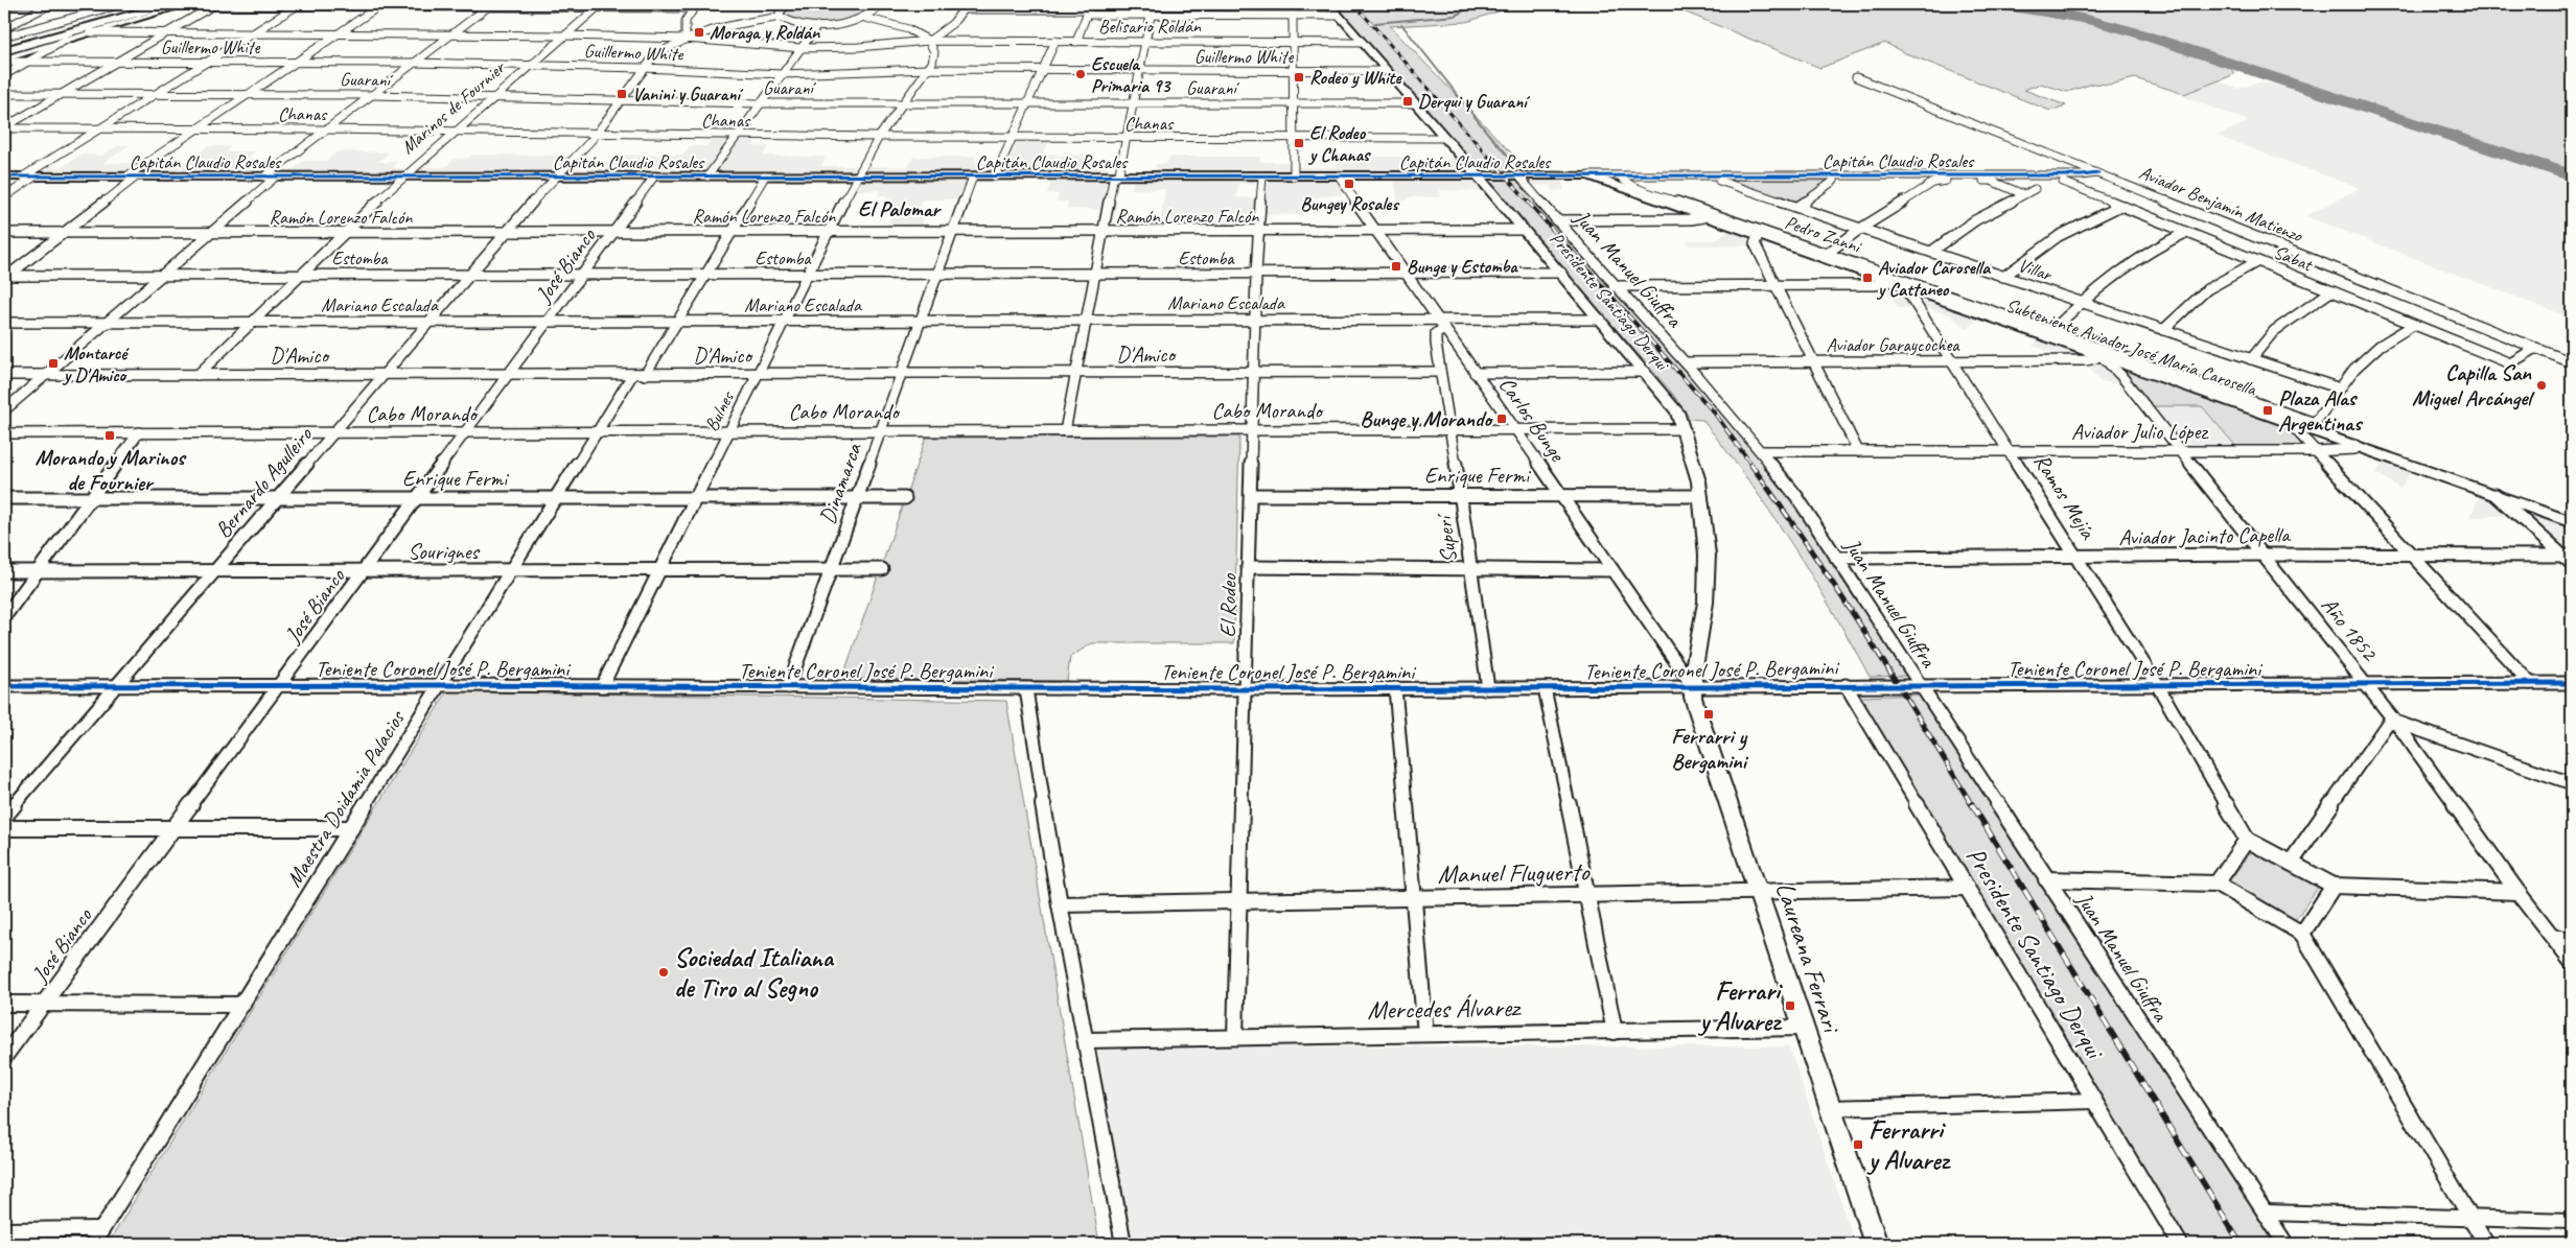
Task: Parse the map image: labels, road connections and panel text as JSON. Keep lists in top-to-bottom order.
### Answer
{
  "streets": {
    "street": [
      "Belisario Roldán",
      "Guillermo White",
      "Guaraní",
      "Marinos de Fournier",
      "Chanas",
      "Capitán Claudio Rosales",
      "Aviador Benjamín Matienzo",
      "Ramón Lorenzo Falcón",
      "Pedro Zanni",
      "Estomba",
      "Sabat",
      "José Bianco",
      "Juan Manuel Giuffra",
      "Villar",
      "Presidente Santiago Derqui",
      "Mariano Escalada",
      "Aviador Garaycochea",
      "Subteniente Aviador José María Carosella",
      "D'Amico",
      "Cabo Morando",
      "Bulnes",
      "Carlos Bunge",
      "Aviador Julio López",
      "Enrique Fermi",
      "Bernardo Agulleiro",
      "Dinamarca",
      "Ramos Mejía",
      "Aviador Jacinto Capella",
      "Superí",
      "Sourignes",
      "El Rodeo",
      "Año 1852",
      "Teniente Coronel José P. Bergamini",
      "Maestra Doidamia Palacios",
      "Manuel Fluguerto",
      "Laureana Ferrari",
      "Mercedes Álvarez"
    ]
  },
  "crossings": [
    ["Belisario Roldán", "Marinos de Fournier"],
    ["Belisario Roldán", "Presidente Santiago Derqui"],
    ["Belisario Roldán", "Bulnes"],
    ["Belisario Roldán", "Bernardo Agulleiro"],
    ["Guillermo White", "Marinos de Fournier"],
    ["Guillermo White", "Presidente Santiago Derqui"],
    ["Guillermo White", "Bulnes"],
    ["Guillermo White", "Bernardo Agulleiro"],
    ["Guaraní", "Marinos de Fournier"],
    ["Guaraní", "Presidente Santiago Derqui"],
    ["Guaraní", "Bulnes"],
    ["Guaraní", "Bernardo Agulleiro"],
    ["Marinos de Fournier", "Chanas"],
    ["Marinos de Fournier", "Capitán Claudio Rosales"],
    ["Marinos de Fournier", "Ramón Lorenzo Falcón"],
    ["Marinos de Fournier", "Estomba"],
    ["Marinos de Fournier", "Mariano Escalada"],
    ["Marinos de Fournier", "D'Amico"],
    ["Chanas", "Presidente Santiago Derqui"],
    ["Chanas", "Bulnes"],
    ["Chanas", "Bernardo Agulleiro"],
    ["Capitán Claudio Rosales", "Aviador Benjamín Matienzo"],
    ["Capitán Claudio Rosales", "Pedro Zanni"],
    ["Capitán Claudio Rosales", "José Bianco"],
    ["Capitán Claudio Rosales", "Juan Manuel Giuffra"],
    ["Capitán Claudio Rosales", "Presidente Santiago Derqui"],
    ["Capitán Claudio Rosales", "Subteniente Aviador José María Carosella"],
    ["Capitán Claudio Rosales", "Bulnes"],
    ["Capitán Claudio Rosales", "Carlos Bunge"],
    ["Capitán Claudio Rosales", "Bernardo Agulleiro"],
    ["Capitán Claudio Rosales", "Dinamarca"],
    ["Capitán Claudio Rosales", "El Rodeo"],
    ["Capitán Claudio Rosales", "Maestra Doidamia Palacios"],
    ["Aviador Benjamín Matienzo", "Sabat"],
    ["Ramón Lorenzo Falcón", "José Bianco"],
    ["Ramón Lorenzo Falcón", "Presidente Santiago Derqui"],
    ["Ramón Lorenzo Falcón", "Bulnes"],
    ["Ramón Lorenzo Falcón", "Carlos Bunge"],
    ["Ramón Lorenzo Falcón", "Bernardo Agulleiro"],
    ["Ramón Lorenzo Falcón", "Dinamarca"],
    ["Ramón Lorenzo Falcón", "El Rodeo"],
    ["Ramón Lorenzo Falcón", "Maestra Doidamia Palacios"],
    ["Pedro Zanni", "Subteniente Aviador José María Carosella"],
    ["Estomba", "José Bianco"],
    ["Estomba", "Presidente Santiago Derqui"],
    ["Estomba", "Bulnes"],
    ["Estomba", "Carlos Bunge"],
    ["Estomba", "Bernardo Agulleiro"],
    ["Estomba", "Dinamarca"],
    ["Estomba", "El Rodeo"],
    ["Estomba", "Maestra Doidamia Palacios"],
    ["José Bianco", "Mariano Escalada"],
    ["José Bianco", "D'Amico"],
    ["José Bianco", "Cabo Morando"],
    ["José Bianco", "Enrique Fermi"],
    ["José Bianco", "Sourignes"],
    ["José Bianco", "Teniente Coronel José P. Bergamini"],
    ["Juan Manuel Giuffra", "Aviador Garaycochea"],
    ["Juan Manuel Giuffra", "Aviador Julio López"],
    ["Juan Manuel Giuffra", "Aviador Jacinto Capella"],
    ["Juan Manuel Giuffra", "Teniente Coronel José P. Bergamini"],
    ["Presidente Santiago Derqui", "Mariano Escalada"],
    ["Presidente Santiago Derqui", "Cabo Morando"],
    ["Presidente Santiago Derqui", "Carlos Bunge"],
    ["Presidente Santiago Derqui", "Enrique Fermi"],
    ["Presidente Santiago Derqui", "Teniente Coronel José P. Bergamini"],
    ["Presidente Santiago Derqui", "Manuel Fluguerto"],
    ["Presidente Santiago Derqui", "Laureana Ferrari"],
    ["Mariano Escalada", "Bulnes"],
    ["Mariano Escalada", "Carlos Bunge"],
    ["Mariano Escalada", "Bernardo Agulleiro"],
    ["Mariano Escalada", "Dinamarca"],
    ["Mariano Escalada", "Superí"],
    ["Mariano Escalada", "El Rodeo"],
    ["Mariano Escalada", "Maestra Doidamia Palacios"],
    ["Aviador Garaycochea", "Subteniente Aviador José María Carosella"],
    ["Aviador Garaycochea", "Ramos Mejía"],
    ["Aviador Garaycochea", "Año 1852"],
    ["Subteniente Aviador José María Carosella", "Aviador Julio López"],
    ["Subteniente Aviador José María Carosella", "Ramos Mejía"],
    ["Subteniente Aviador José María Carosella", "Año 1852"],
    ["D'Amico", "Bulnes"],
    ["D'Amico", "Bernardo Agulleiro"],
    ["D'Amico", "Dinamarca"],
    ["D'Amico", "Superí"],
    ["D'Amico", "El Rodeo"],
    ["D'Amico", "Maestra Doidamia Palacios"],
    ["Cabo Morando", "Bulnes"],
    ["Cabo Morando", "Carlos Bunge"],
    ["Cabo Morando", "Bernardo Agulleiro"],
    ["Cabo Morando", "Dinamarca"],
    ["Cabo Morando", "Superí"],
    ["Cabo Morando", "El Rodeo"],
    ["Cabo Morando", "Maestra Doidamia Palacios"],
    ["Bulnes", "Enrique Fermi"],
    ["Bulnes", "Sourignes"],
    ["Bulnes", "Teniente Coronel José P. Bergamini"],
    ["Carlos Bunge", "Enrique Fermi"],
    ["Carlos Bunge", "Superí"],
    ["Carlos Bunge", "Teniente Coronel José P. Bergamini"],
    ["Carlos Bunge", "Laureana Ferrari"],
    ["Aviador Julio López", "Ramos Mejía"],
    ["Aviador Julio López", "Año 1852"],
    ["Enrique Fermi", "Bernardo Agulleiro"],
    ["Enrique Fermi", "Dinamarca"],
    ["Enrique Fermi", "Superí"],
    ["Enrique Fermi", "El Rodeo"],
    ["Enrique Fermi", "Maestra Doidamia Palacios"],
    ["Bernardo Agulleiro", "Sourignes"],
    ["Bernardo Agulleiro", "Teniente Coronel José P. Bergamini"],
    ["Dinamarca", "Sourignes"],
    ["Dinamarca", "Teniente Coronel José P. Bergamini"],
    ["Ramos Mejía", "Aviador Jacinto Capella"],
    ["Ramos Mejía", "Teniente Coronel José P. Bergamini"],
    ["Aviador Jacinto Capella", "Año 1852"],
    ["Superí", "Teniente Coronel José P. Bergamini"],
    ["Sourignes", "Maestra Doidamia Palacios"],
    ["El Rodeo", "Teniente Coronel José P. Bergamini"],
    ["El Rodeo", "Manuel Fluguerto"],
    ["El Rodeo", "Mercedes Álvarez"],
    ["Año 1852", "Teniente Coronel José P. Bergamini"],
    ["Teniente Coronel José P. Bergamini", "Maestra Doidamia Palacios"],
    ["Teniente Coronel José P. Bergamini", "Laureana Ferrari"],
    ["Manuel Fluguerto", "Laureana Ferrari"],
    ["Laureana Ferrari", "Mercedes Álvarez"]
  ],
  "districts": ["El Palomar"],
  "places": {
    "transit": [
      "Moraga y Roldán",
      "Rodeo y White",
      "Vanini y Guaraní",
      "Derqui y Guaraní",
      "El Rodeo y Chanas",
      "Bungey Rosales",
      "Bunge y Estomba",
      "Aviador Carosella y Cattaneo",
      "Montarcé y D'Amico",
      "Plaza Alas Argentinas",
      "Bunge y Morando",
      "Morando y Marinos de Fournier",
      "Ferrarri y Bergamini",
      "Ferrari y Alvarez",
      "Ferrarri y Alvarez"
    ],
    "other": ["Escuela Primaria 93", "Capilla San Miguel Arcángel", "Sociedad Italiana de Tiro al Segno"]
  }
}
